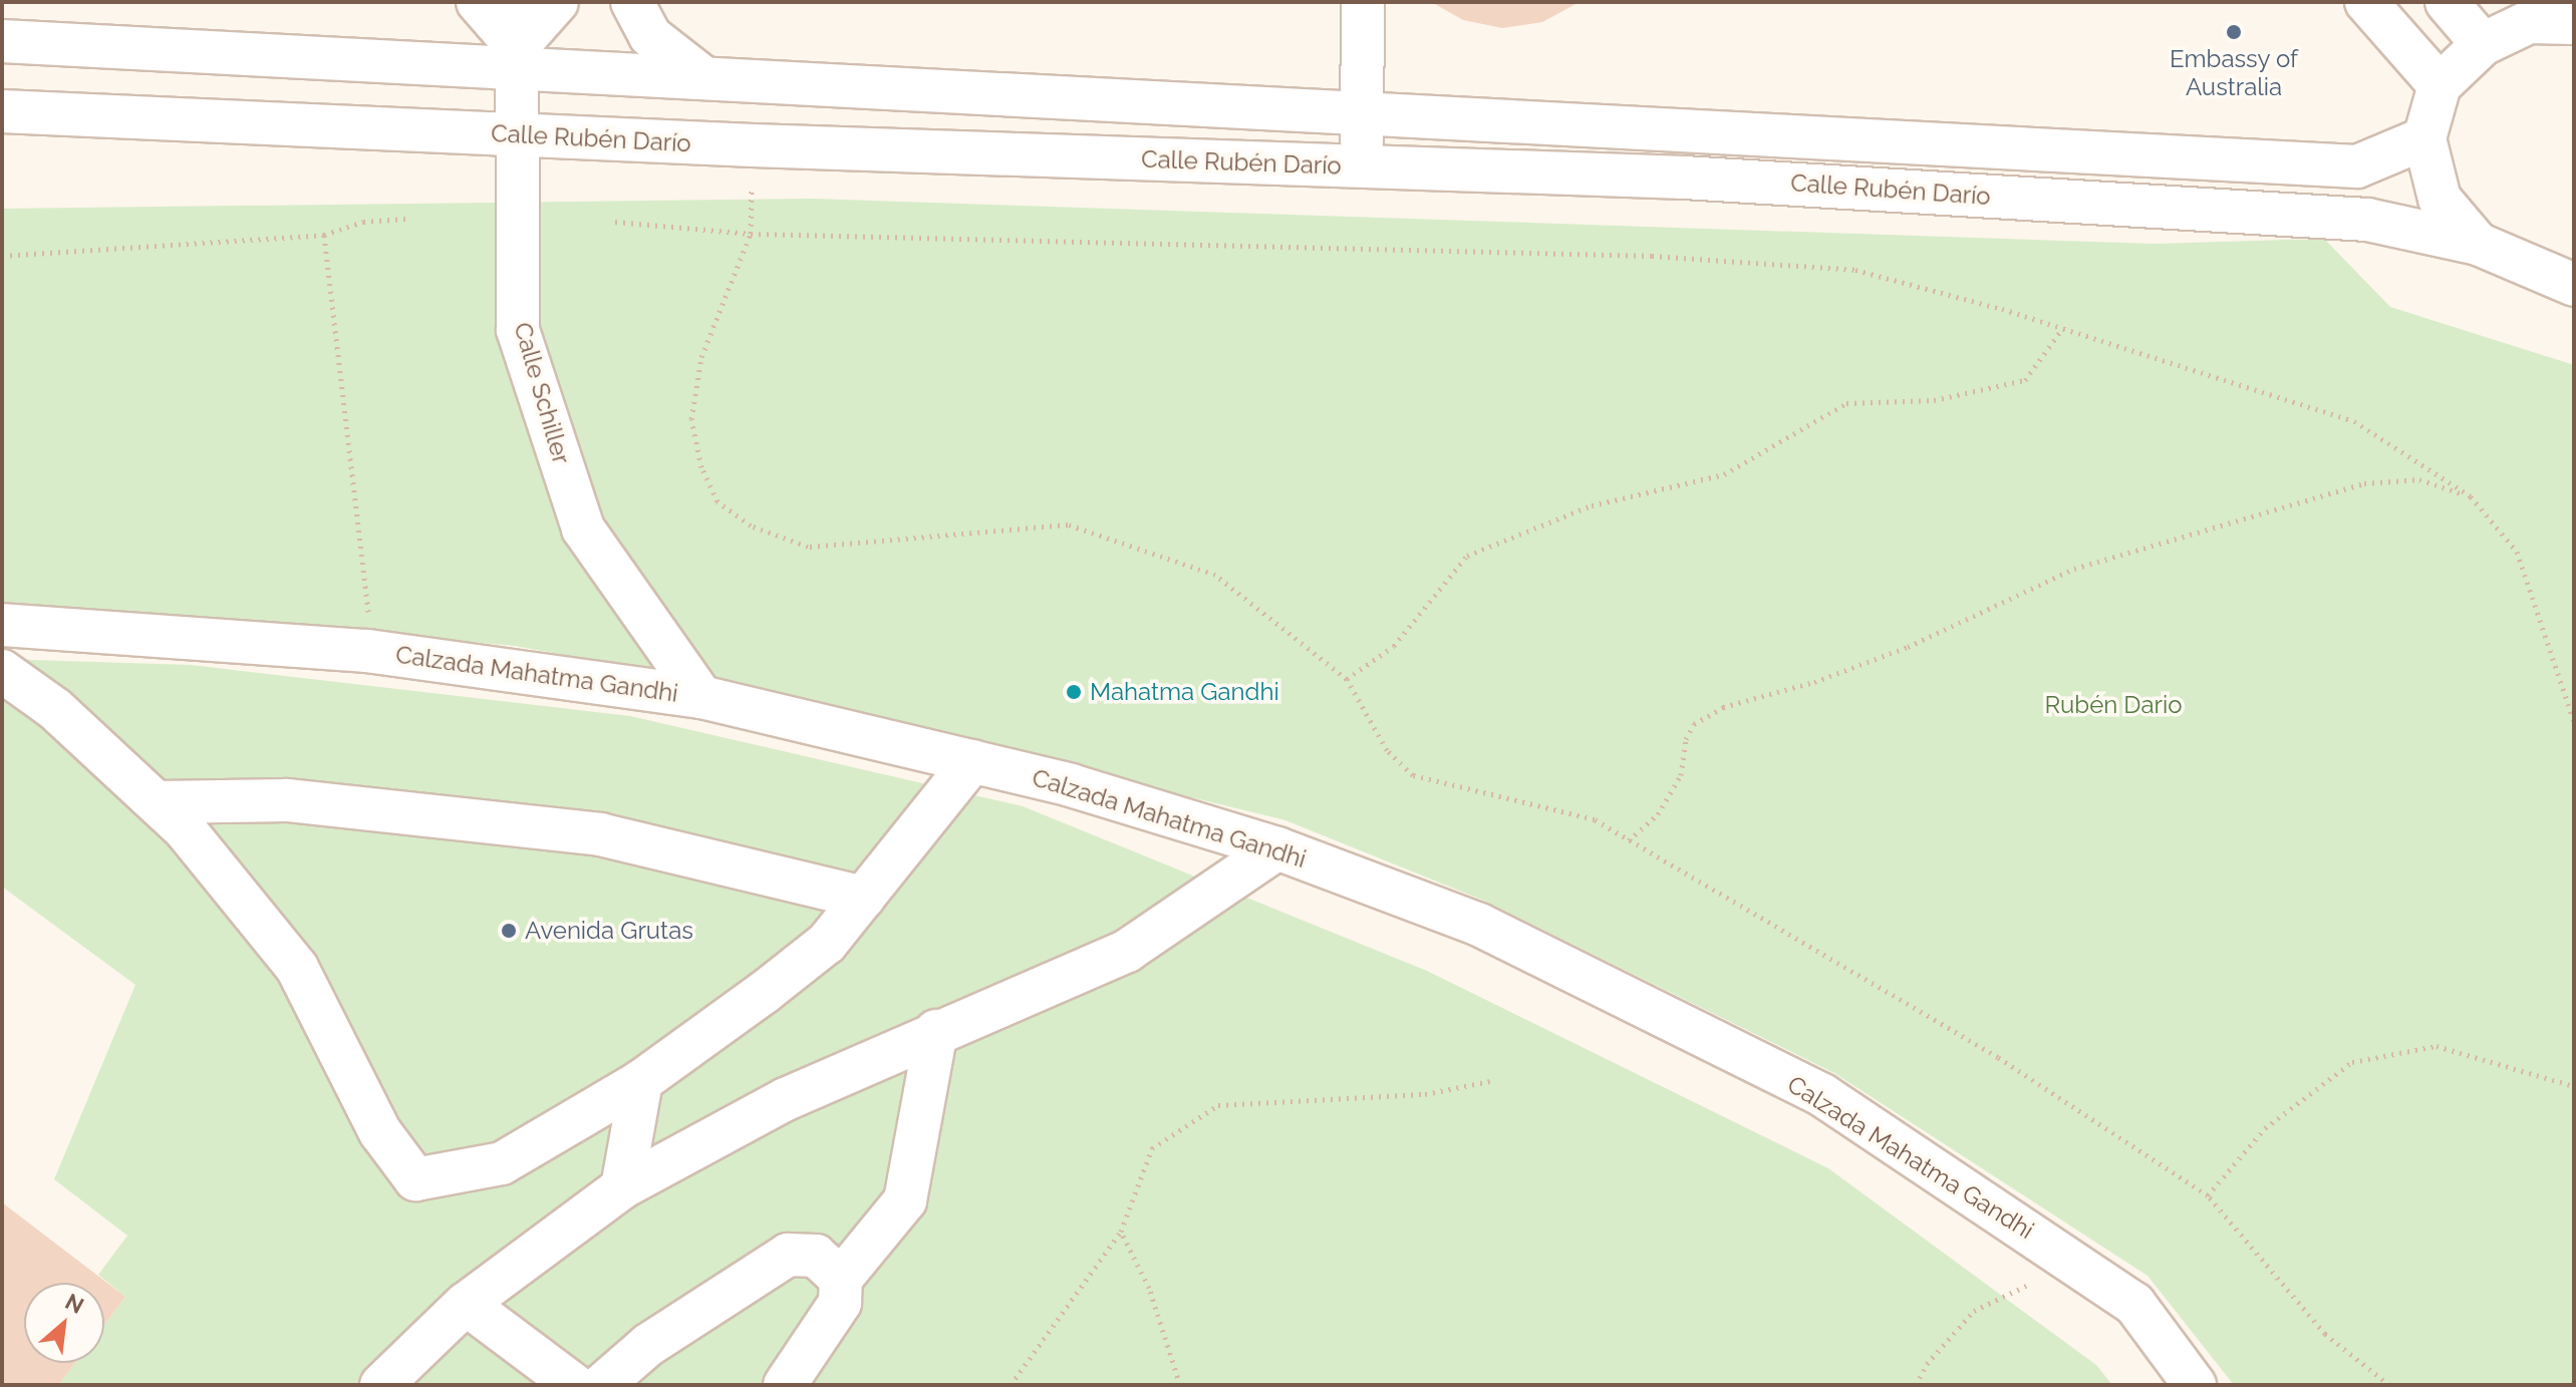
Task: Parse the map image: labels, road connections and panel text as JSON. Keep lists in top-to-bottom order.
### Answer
{
  "streets": {
    "street": ["Calle Rubén Darío", "Calle Schiller", "Calzada Mahatma Gandhi"]
  },
  "crossings": [
    ["Calle Rubén Darío", "Calle Schiller"],
    ["Calle Schiller", "Calzada Mahatma Gandhi"]
  ],
  "parks": ["Rubén Dario"],
  "places": ["Embassy of Australia", "Mahatma Gandhi", "Avenida Grutas"],
  "north": "top right"
}
